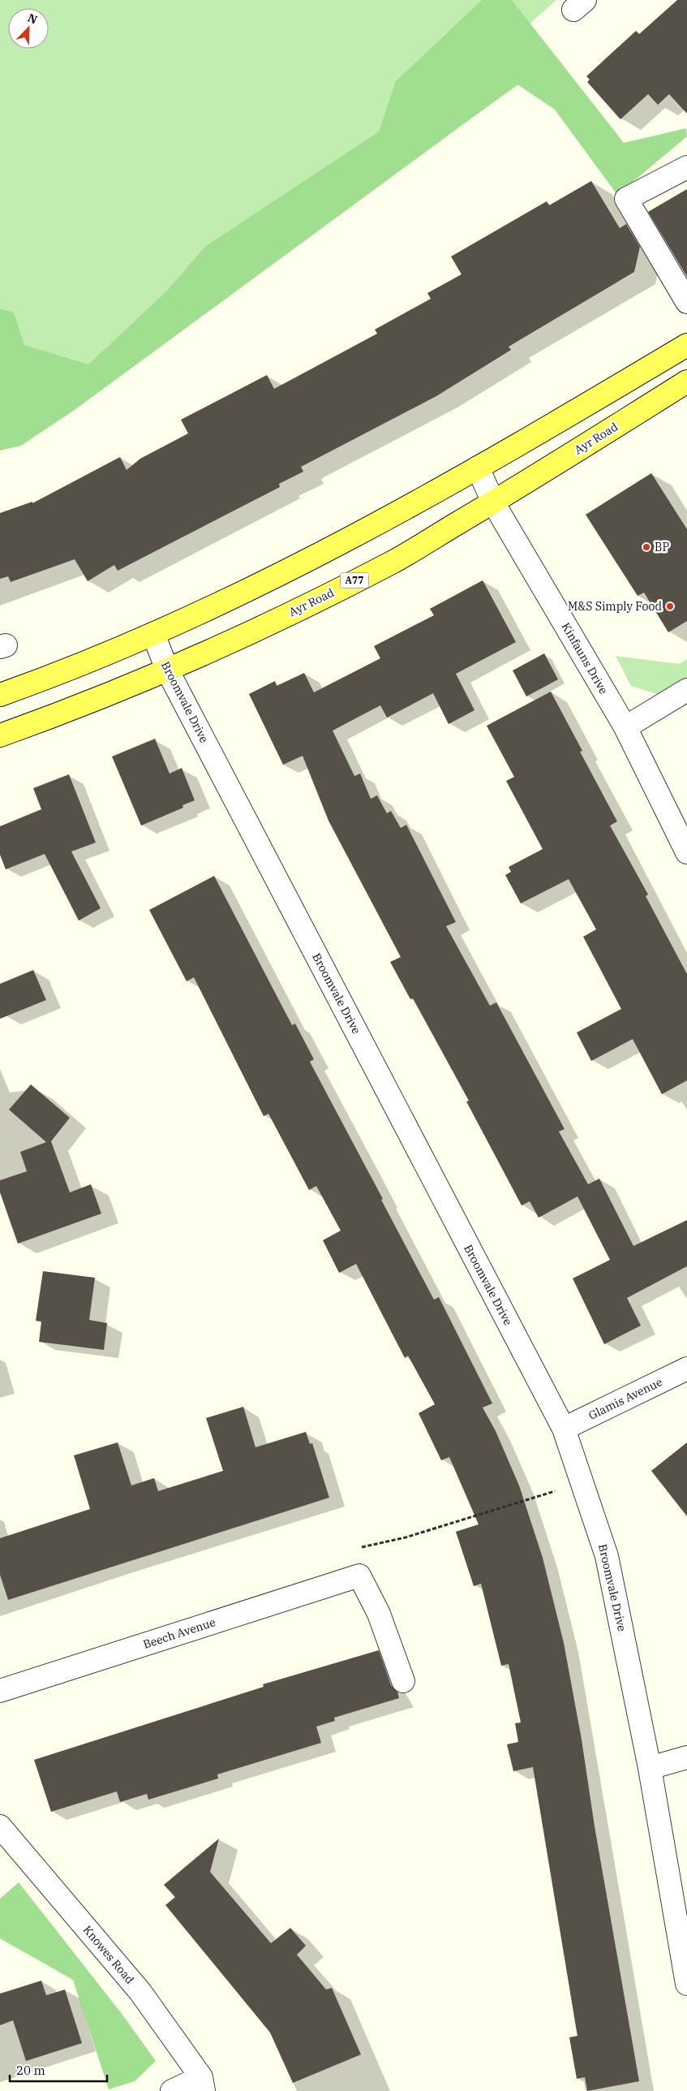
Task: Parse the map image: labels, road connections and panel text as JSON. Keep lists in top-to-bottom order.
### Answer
{
  "streets": {
    "main road": ["Ayr Road", "A77"],
    "street": [
      "Kinfauns Drive",
      "Broomvale Drive",
      "Glamis Avenue",
      "Beech Avenue",
      "Knowes Road"
    ]
  },
  "crossings": [
    ["Ayr Road", "Kinfauns Drive"],
    ["Ayr Road", "Broomvale Drive"],
    ["Broomvale Drive", "Glamis Avenue"]
  ],
  "places": ["BP", "M&S Simply Food"],
  "scale_bar": "20 m",
  "north": "top right"
}
